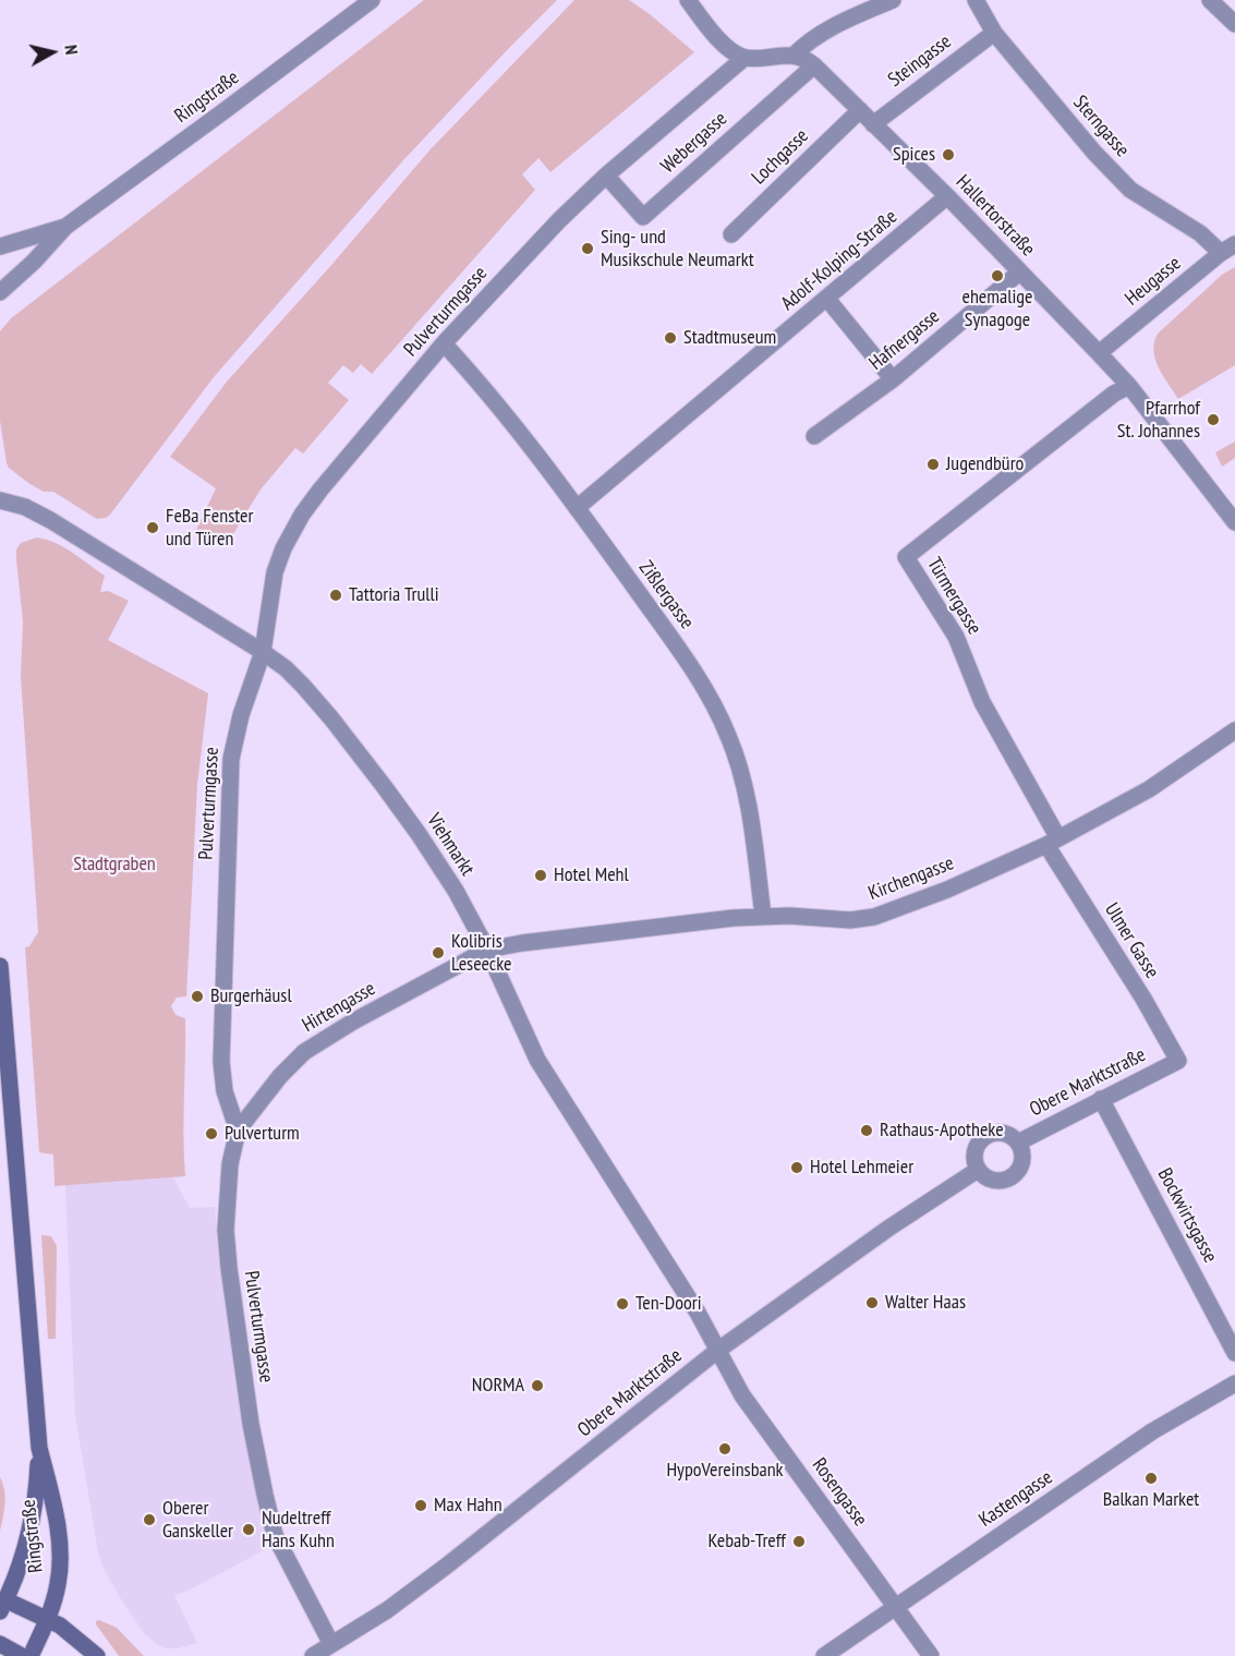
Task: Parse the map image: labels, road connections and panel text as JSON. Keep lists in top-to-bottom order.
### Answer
{
  "streets": {
    "main road": ["Ringstraße"],
    "street": [
      "Steingasse",
      "Sterngasse",
      "Webergasse",
      "Lochgasse",
      "Hallertorstraße",
      "Adolf-Kolping-Straße",
      "Heugasse",
      "Pulverturmgasse",
      "Hafnergasse",
      "Zißlergasse",
      "Türmergasse",
      "Viehmarkt",
      "Kirchengasse",
      "Ulmer Gasse",
      "Hirtengasse",
      "Obere Marktstraße",
      "Bockwirtsgasse",
      "Rosengasse",
      "Kastengasse"
    ]
  },
  "crossings": [
    ["Steingasse", "Sterngasse"],
    ["Steingasse", "Hallertorstraße"],
    ["Sterngasse", "Heugasse"],
    ["Webergasse", "Hallertorstraße"],
    ["Webergasse", "Pulverturmgasse"],
    ["Lochgasse", "Hallertorstraße"],
    ["Hallertorstraße", "Adolf-Kolping-Straße"],
    ["Hallertorstraße", "Heugasse"],
    ["Hallertorstraße", "Pulverturmgasse"],
    ["Hallertorstraße", "Hafnergasse"],
    ["Hallertorstraße", "Türmergasse"],
    ["Adolf-Kolping-Straße", "Zißlergasse"],
    ["Pulverturmgasse", "Zißlergasse"],
    ["Pulverturmgasse", "Viehmarkt"],
    ["Pulverturmgasse", "Hirtengasse"],
    ["Pulverturmgasse", "Obere Marktstraße"],
    ["Zißlergasse", "Kirchengasse"],
    ["Türmergasse", "Kirchengasse"],
    ["Türmergasse", "Ulmer Gasse"],
    ["Viehmarkt", "Kirchengasse"],
    ["Viehmarkt", "Hirtengasse"],
    ["Viehmarkt", "Obere Marktstraße"],
    ["Viehmarkt", "Rosengasse"],
    ["Kirchengasse", "Ulmer Gasse"],
    ["Kirchengasse", "Hirtengasse"],
    ["Ulmer Gasse", "Obere Marktstraße"],
    ["Obere Marktstraße", "Bockwirtsgasse"],
    ["Obere Marktstraße", "Rosengasse"],
    ["Rosengasse", "Kastengasse"]
  ],
  "parks": ["Stadtgraben"],
  "places": [
    "Spices",
    "Sing- und Musikschule Neumarkt",
    "ehemalige Synagoge",
    "Stadtmuseum",
    "Pfarrhof St. Johannes",
    "Jugendbüro",
    "FeBa Fenster und Türen",
    "Tattoria Trulli",
    "Hotel Mehl",
    "Kolibris Leseecke",
    "Burgerhäusl",
    "Rathaus-Apotheke",
    "Pulverturm",
    "Hotel Lehmeier",
    "Walter Haas",
    "Ten-Doori",
    "NORMA",
    "HypoVereinsbank",
    "Balkan Market",
    "Max Hahn",
    "Oberer Ganskeller",
    "Nudeltreff Hans Kuhn",
    "Kebab-Treff"
  ],
  "north": "right"
}
